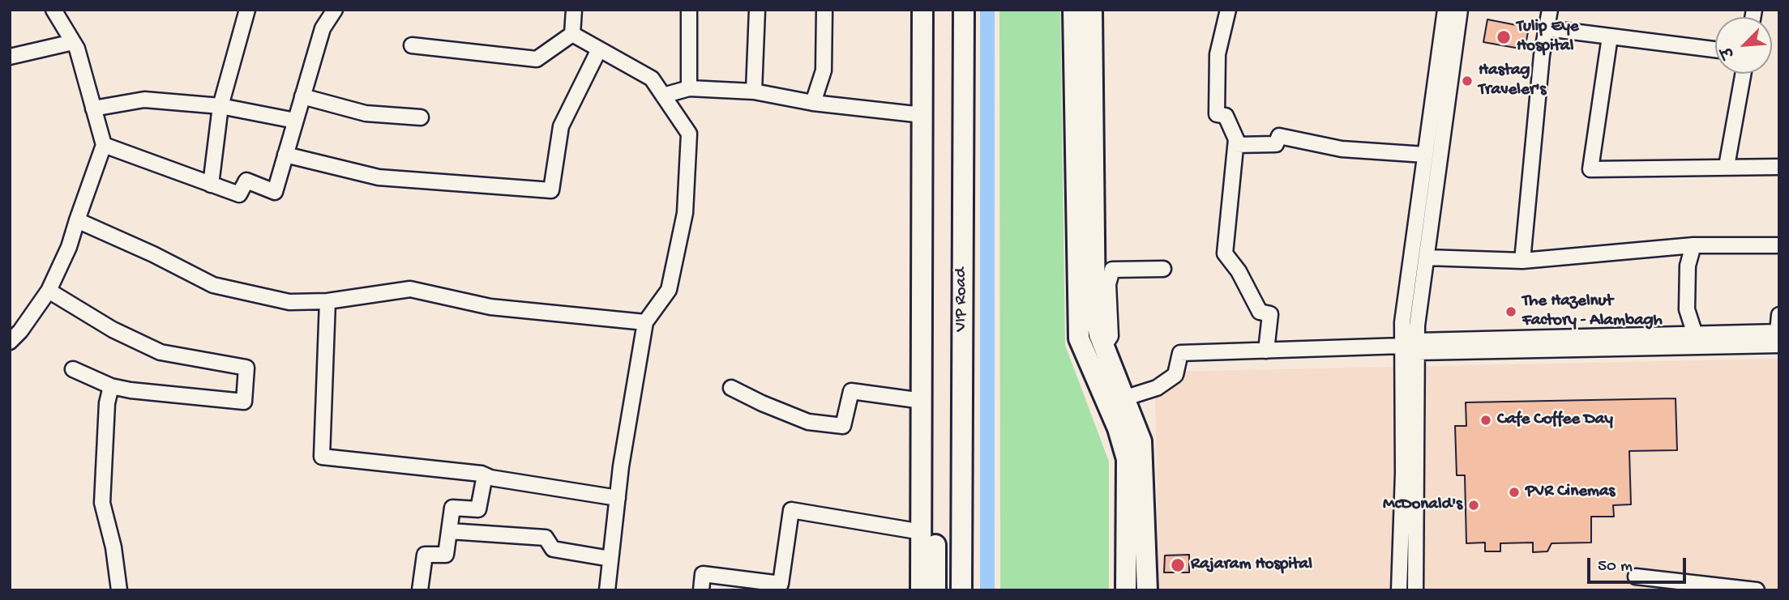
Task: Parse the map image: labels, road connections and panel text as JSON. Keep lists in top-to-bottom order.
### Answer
{
  "streets": {
    "street": ["VIP Road"]
  },
  "places": [
    "Tulip Eye Hospital",
    "Hastag Traveler's",
    "The Hazelnut Factory - Alambagh",
    "Cafe Coffee Day",
    "PVR Cinemas",
    "McDonald's",
    "Rajaram Hospital"
  ],
  "scale_bar": "50 m",
  "north": "bottom left"
}
